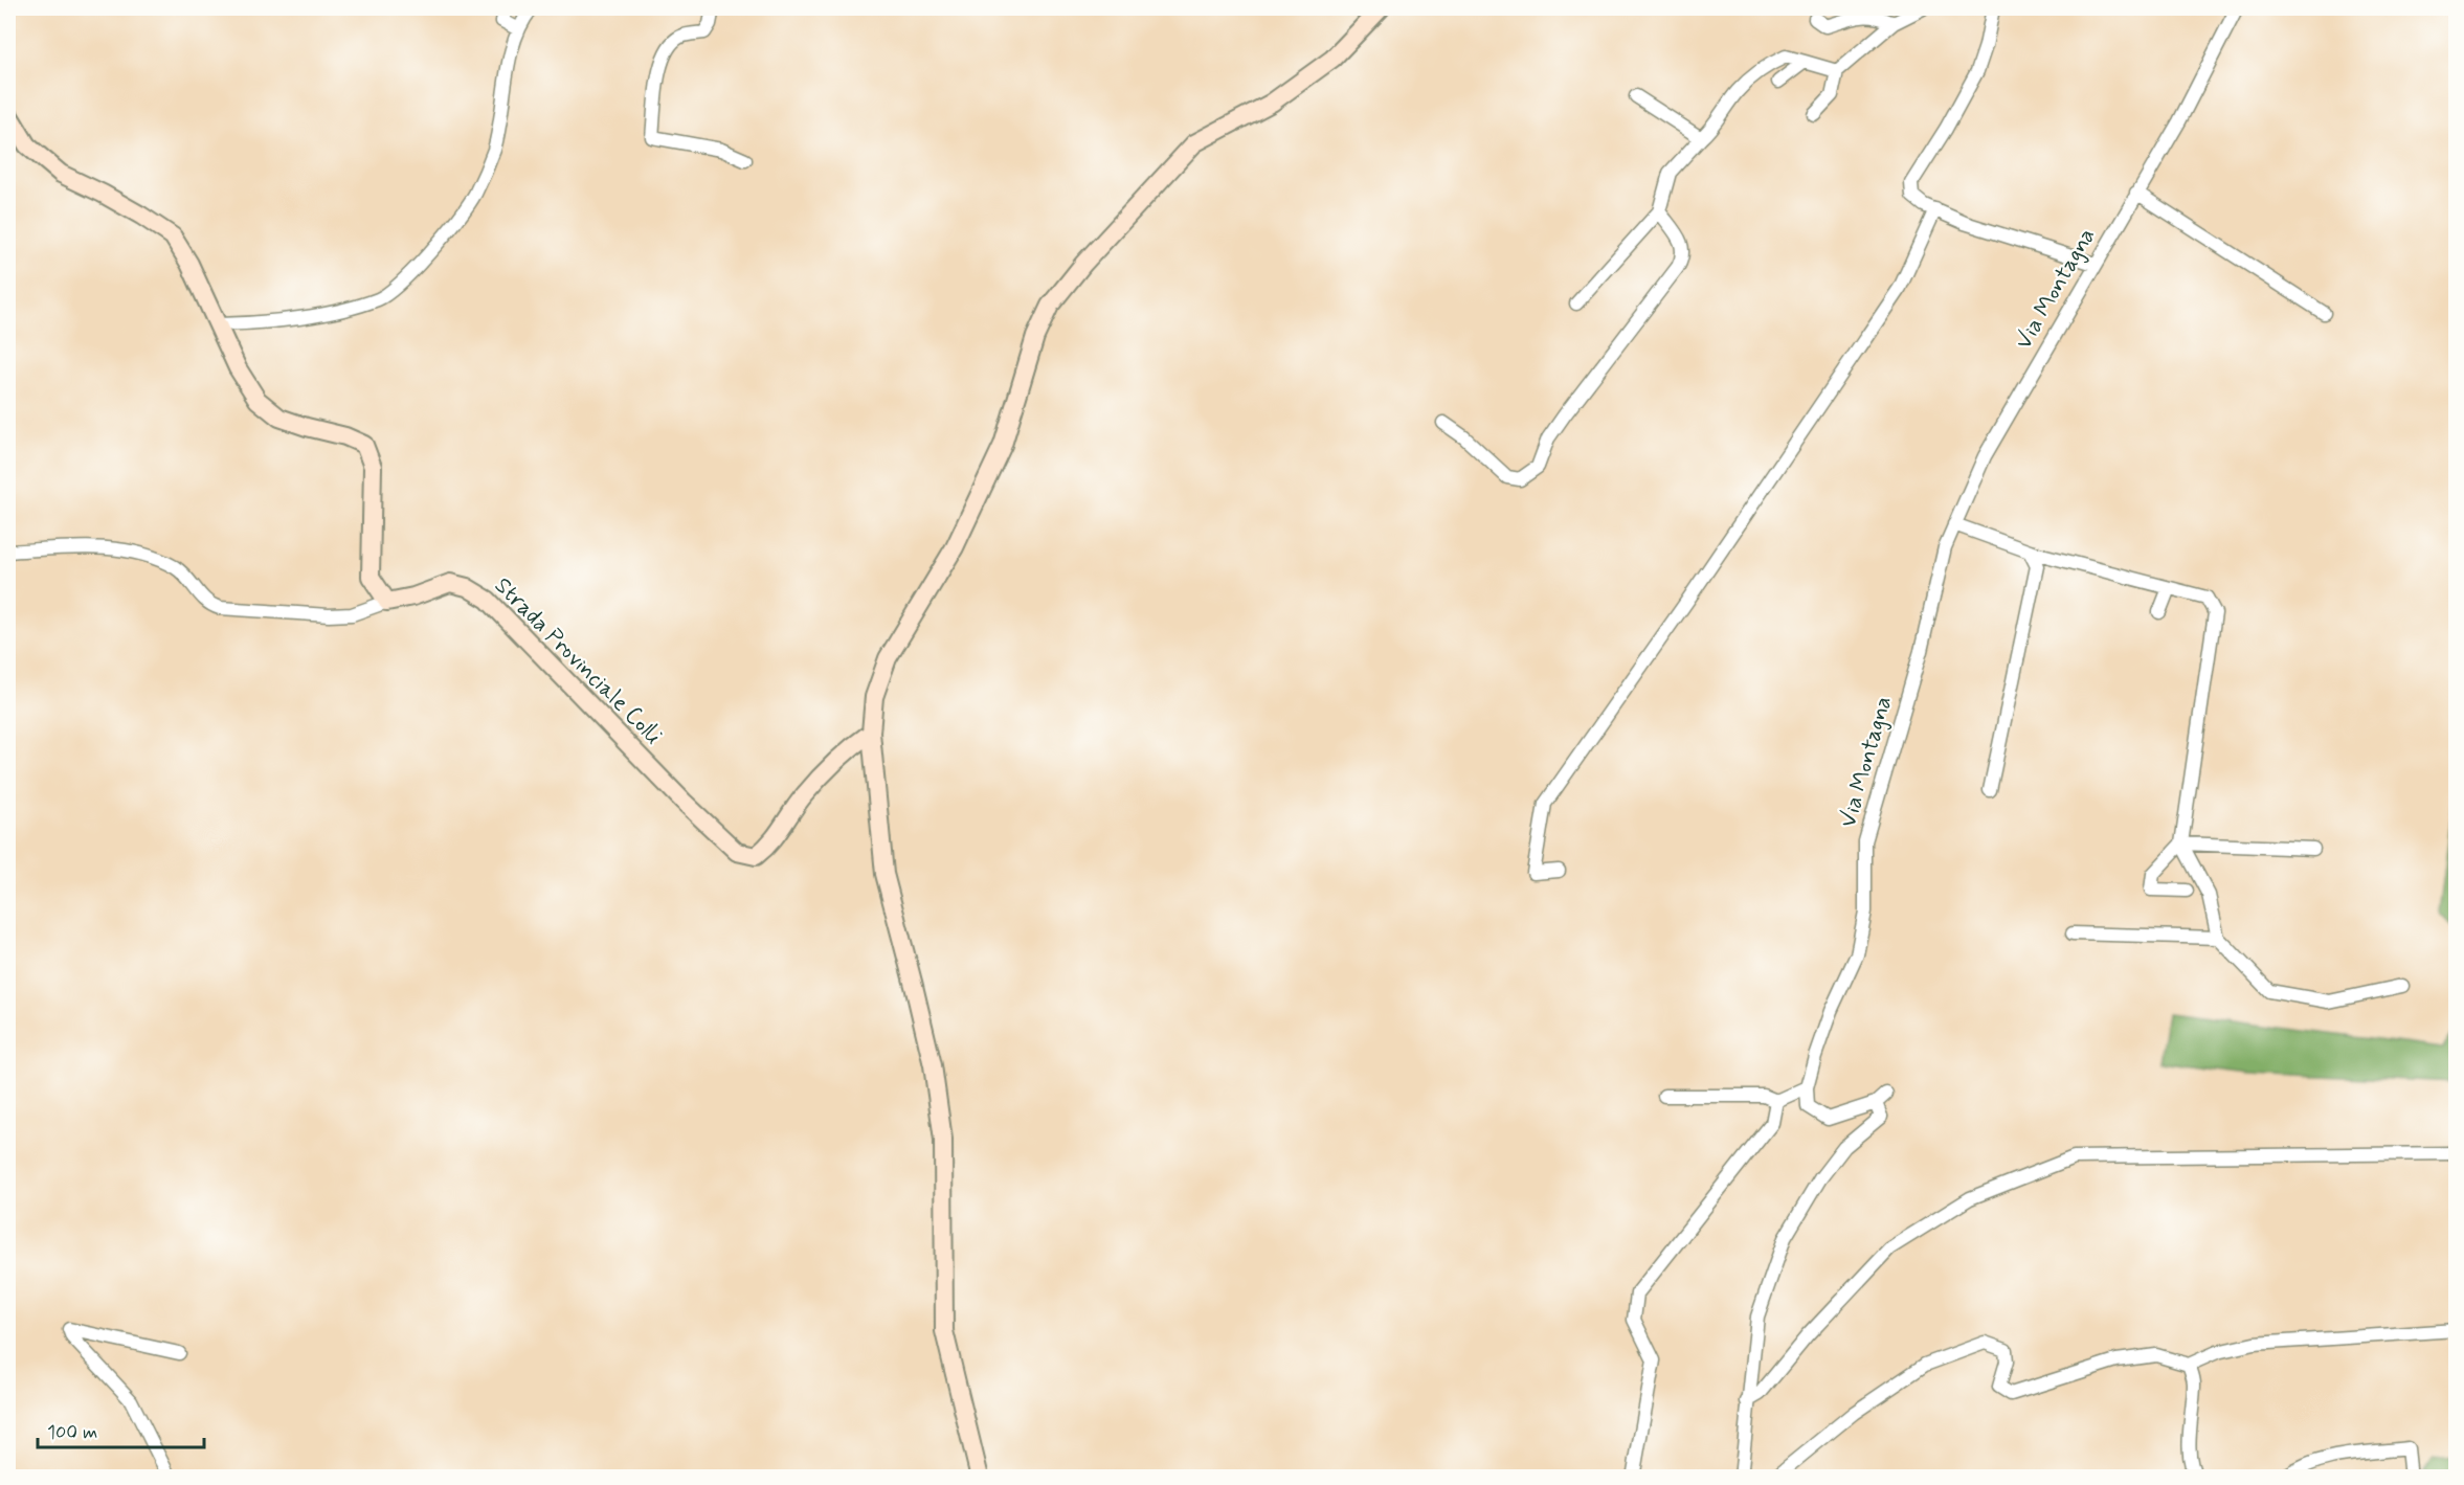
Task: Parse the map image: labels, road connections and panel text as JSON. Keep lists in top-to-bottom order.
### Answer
{
  "streets": {
    "main road": ["Strada Provinciale Colli"],
    "street": ["Via Montagna"]
  },
  "scale_bar": "100 m"
}
